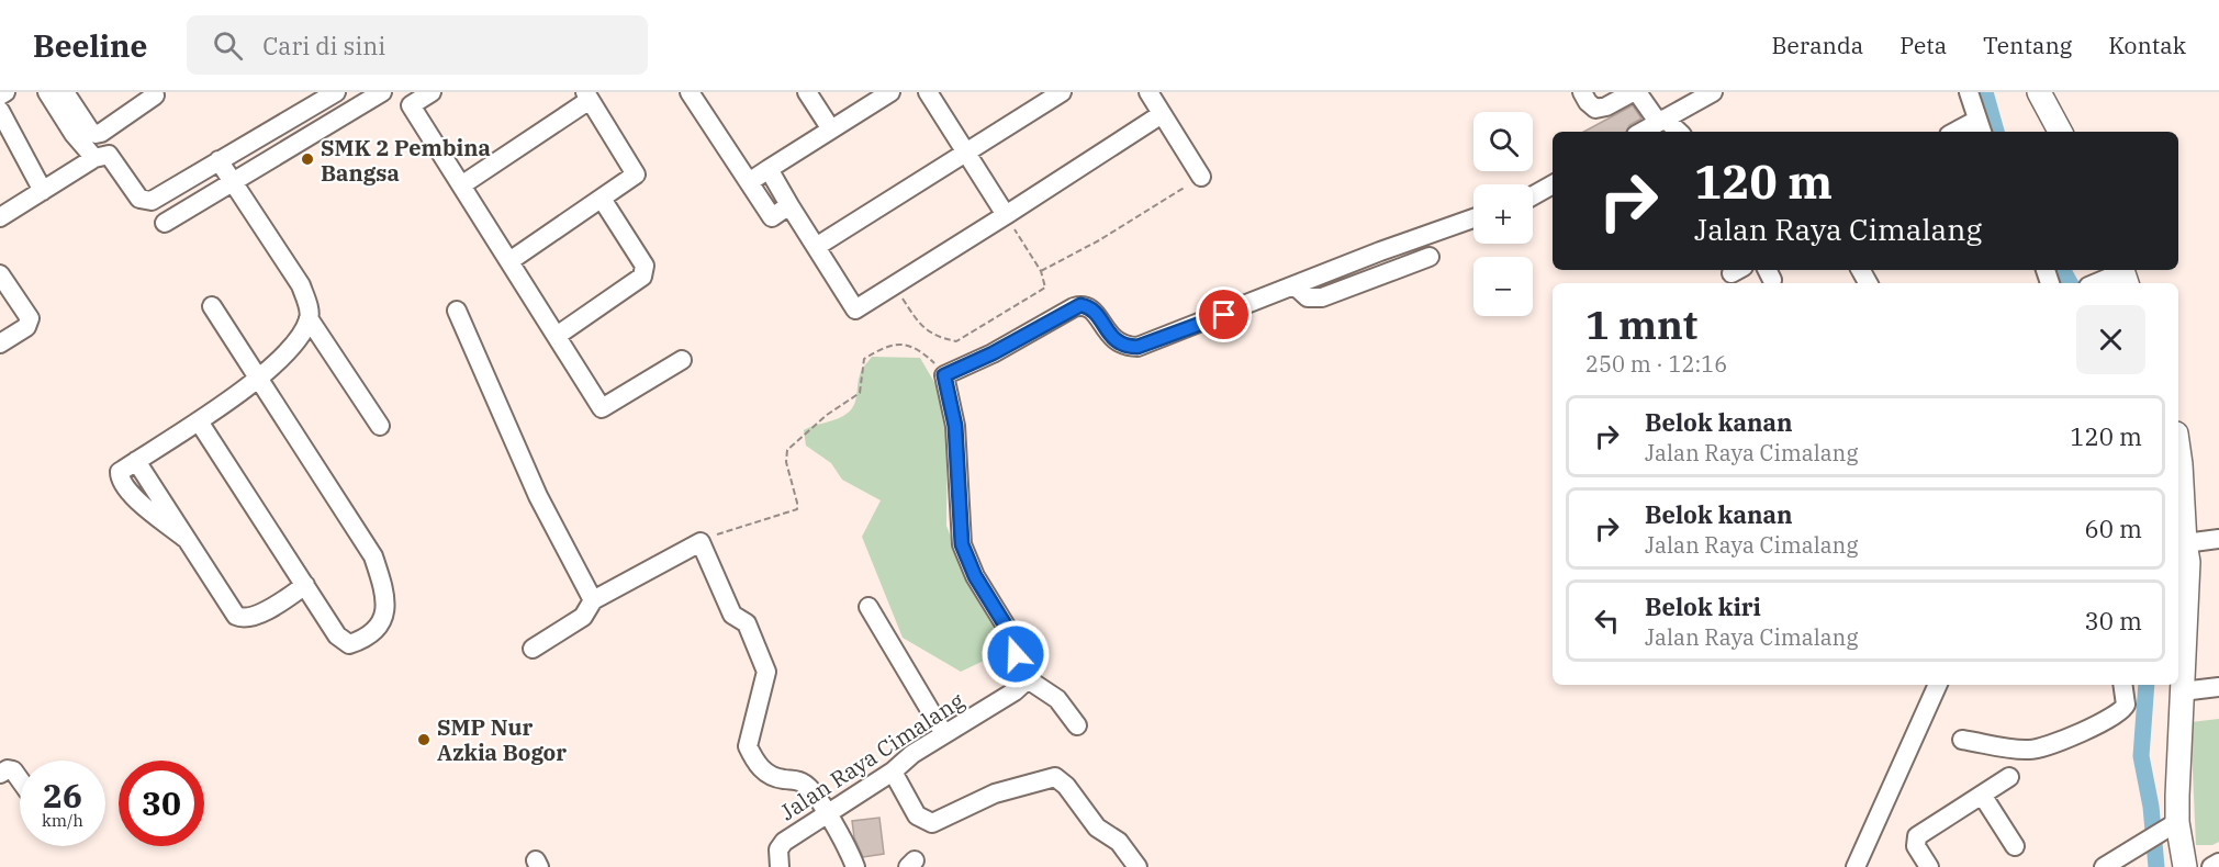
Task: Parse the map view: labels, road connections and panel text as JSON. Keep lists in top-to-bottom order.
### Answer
{
  "streets": {
    "street": ["Jalan Raya Cimalang"]
  },
  "places": ["SMK 2 Pembina Bangsa", "SMP Nur Azkia Bogor"],
  "page": {
    "header": "Beeline",
    "search": "Cari di sini",
    "nav": [
      "Beranda",
      "Peta",
      "Tentang",
      "Kontak"
    ],
    "map_buttons": ["+", "−"],
    "turn": ["120 m", "Jalan Raya Cimalang"],
    "heading": ["1 mnt", "250 m · 12:16"],
    "list": [
      {
        "name": "Belok kanan",
        "note": "Jalan Raya Cimalang",
        "value": "120 m"
      },
      {
        "name": "Belok kanan",
        "note": "Jalan Raya Cimalang",
        "value": "60 m"
      },
      {
        "name": "Belok kiri",
        "note": "Jalan Raya Cimalang",
        "value": "30 m"
      }
    ],
    "speed": "26 km/h",
    "limit": "30"
  }
}
